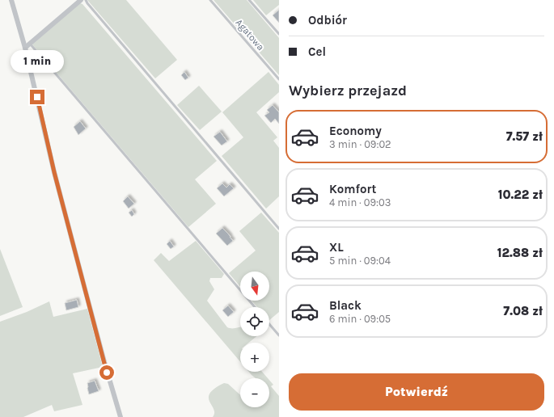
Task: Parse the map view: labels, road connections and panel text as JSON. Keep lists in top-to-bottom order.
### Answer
{
  "streets": {
    "lane": ["Agatowa"]
  },
  "north": "bottom",
  "page": {
    "banner": ["Odbiór", "Cel"],
    "bubble": "1 min",
    "heading": "Wybierz przejazd",
    "list": [
      {
        "name": "Economy",
        "note": "3 min · 09:02",
        "value": "7.57 zł"
      },
      {
        "name": "Komfort",
        "note": "4 min · 09:03",
        "value": "10.22 zł"
      },
      {
        "name": "XL",
        "note": "5 min · 09:04",
        "value": "12.88 zł"
      },
      {
        "name": "Black",
        "note": "6 min · 09:05",
        "value": "7.08 zł"
      }
    ],
    "map_buttons": ["+", "−"],
    "buttons": "Potwierdź"
  }
}
